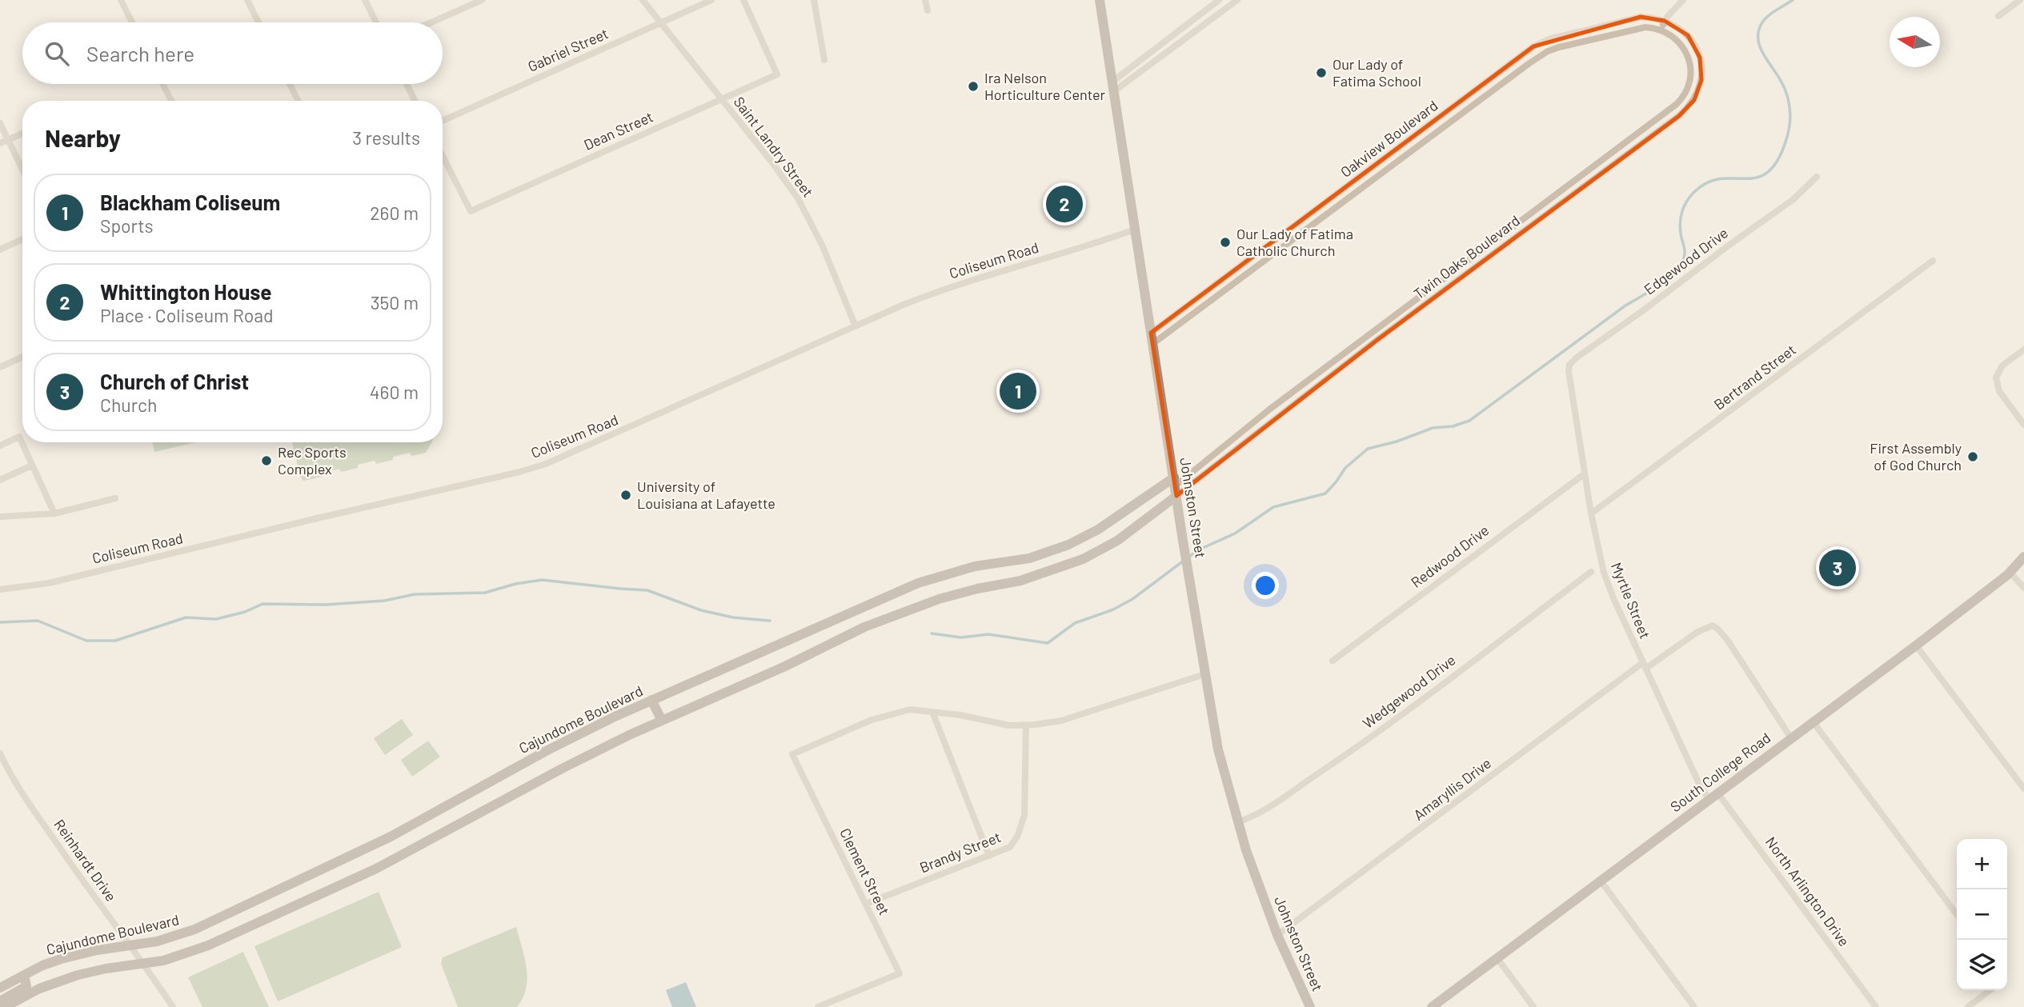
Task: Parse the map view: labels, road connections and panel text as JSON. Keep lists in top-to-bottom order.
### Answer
{
  "streets": {
    "street": [
      "Gabriel Street",
      "Dean Street",
      "Oakview Boulevard",
      "Saint Landry Street",
      "Twin Oaks Boulevard",
      "Coliseum Road",
      "Edgewood Drive",
      "Bertrand Street",
      "Johnston Street",
      "Redwood Drive",
      "Myrtle Street",
      "Wedgewood Drive",
      "Cajundome Boulevard",
      "South College Road",
      "Amaryllis Drive",
      "Brandy Street",
      "Reinhardt Drive",
      "Clement Street",
      "North Arlington Drive"
    ]
  },
  "crossings": [
    ["Gabriel Street", "Saint Landry Street"],
    ["Dean Street", "Saint Landry Street"],
    ["Oakview Boulevard", "Twin Oaks Boulevard"],
    ["Oakview Boulevard", "Johnston Street"],
    ["Saint Landry Street", "Coliseum Road"],
    ["Twin Oaks Boulevard", "Johnston Street"],
    ["Twin Oaks Boulevard", "Cajundome Boulevard"],
    ["Coliseum Road", "Johnston Street"],
    ["Edgewood Drive", "Myrtle Street"],
    ["Bertrand Street", "Myrtle Street"],
    ["Johnston Street", "Wedgewood Drive"],
    ["Johnston Street", "Cajundome Boulevard"],
    ["Johnston Street", "Amaryllis Drive"],
    ["Redwood Drive", "Myrtle Street"],
    ["Myrtle Street", "South College Road"],
    ["Myrtle Street", "Amaryllis Drive"],
    ["Myrtle Street", "North Arlington Drive"],
    ["Cajundome Boulevard", "Reinhardt Drive"],
    ["South College Road", "Amaryllis Drive"],
    ["South College Road", "North Arlington Drive"],
    ["Brandy Street", "Clement Street"]
  ],
  "places": [
    "Our Lady of Fatima School",
    "Ira Nelson Horticulture Center",
    "Our Lady of Fatima Catholic Church",
    "First Assembly of God Church",
    "Rec Sports Complex",
    "University of Louisiana at Lafayette"
  ],
  "north": "left",
  "page": {
    "search": "Search here",
    "heading": ["Nearby", "3 results"],
    "list": [
      {
        "mark": "1",
        "name": "Blackham Coliseum",
        "note": "Sports",
        "value": "260 m"
      },
      {
        "mark": "2",
        "name": "Whittington House",
        "note": "Place · Coliseum Road",
        "value": "350 m"
      },
      {
        "mark": "3",
        "name": "Church of Christ",
        "note": "Church",
        "value": "460 m"
      }
    ],
    "pins": ["2", "1", "3"],
    "map_buttons": ["+", "−"]
  }
}
